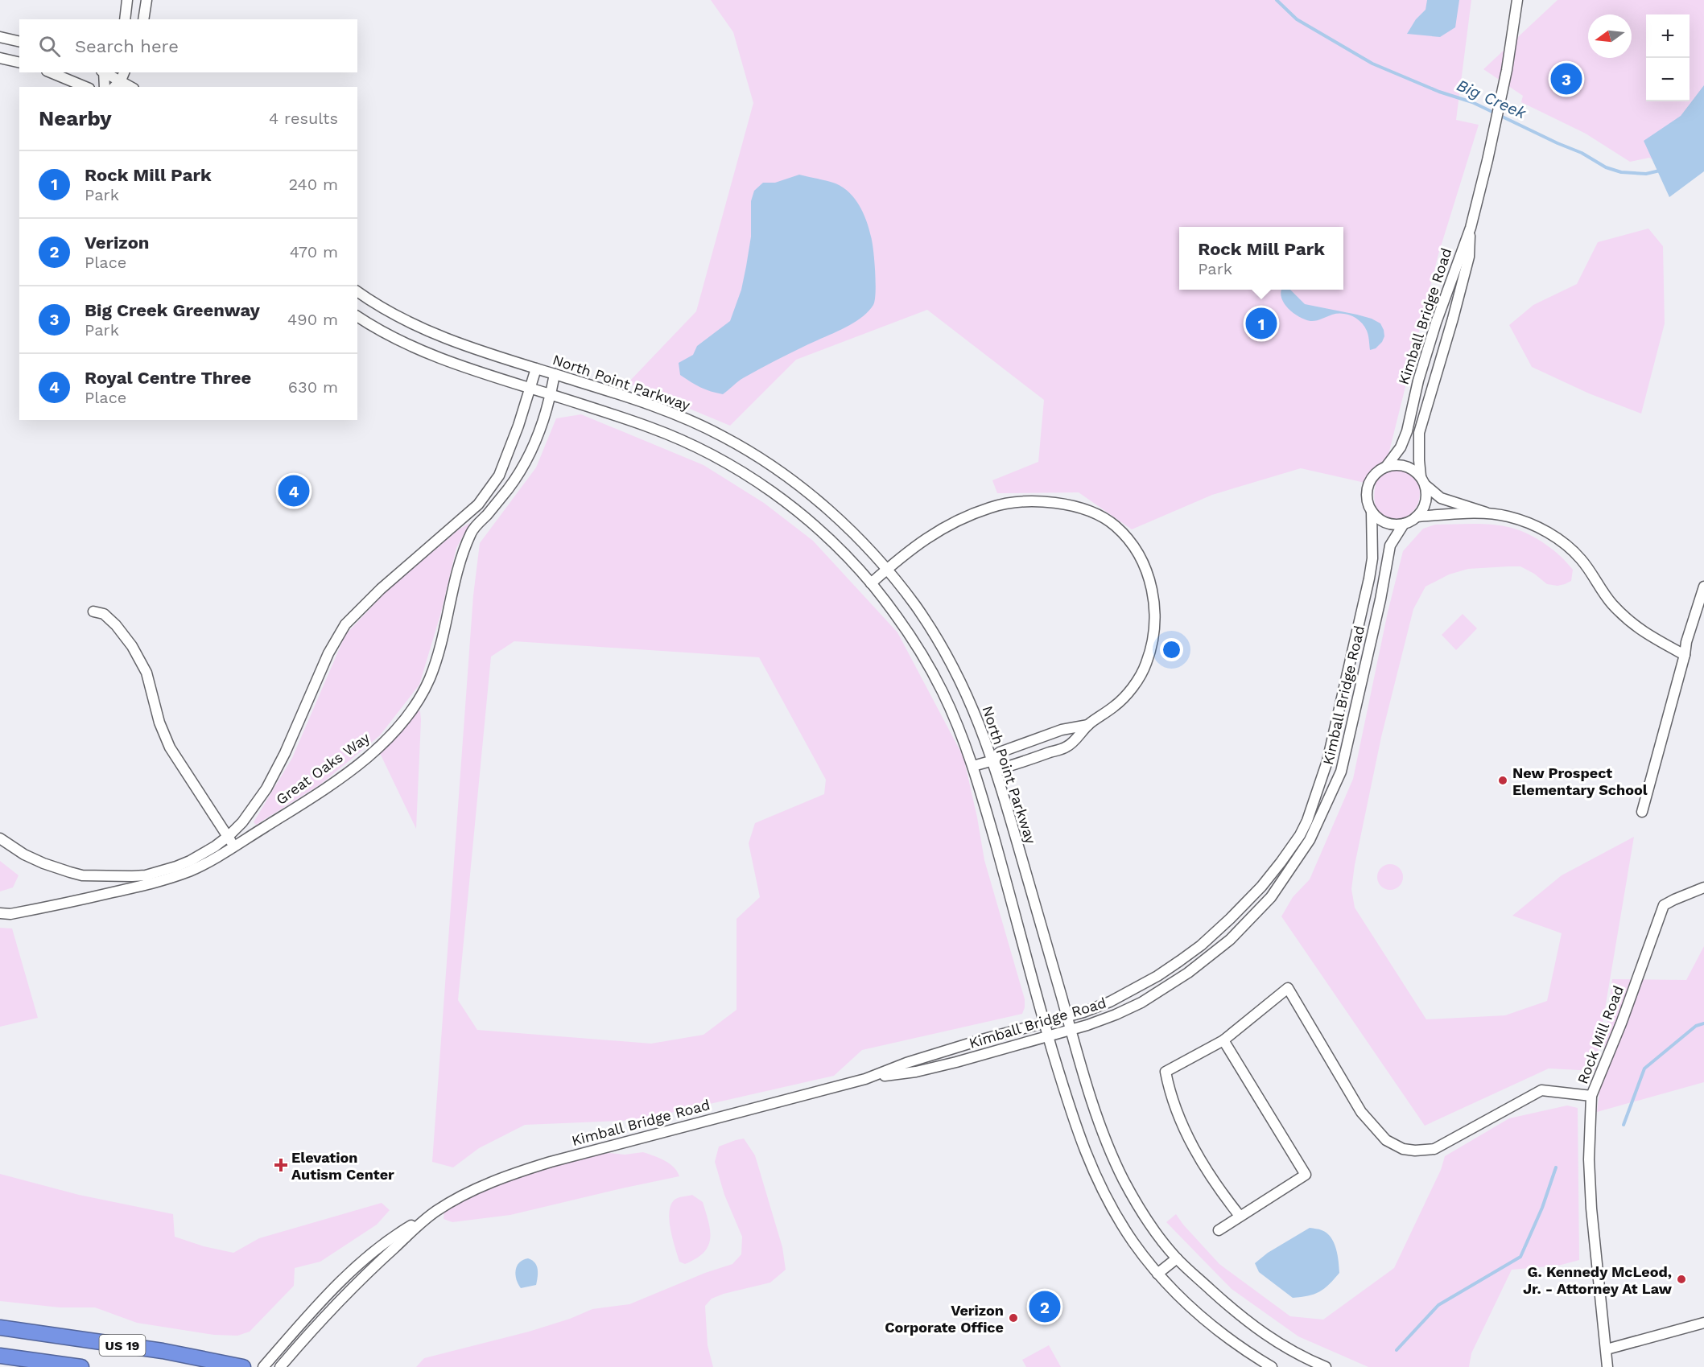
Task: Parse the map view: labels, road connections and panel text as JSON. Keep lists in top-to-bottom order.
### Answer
{
  "streets": {
    "highway": ["US 19"],
    "street": [
      "Kimball Bridge Road",
      "North Point Parkway",
      "Great Oaks Way",
      "Rock Mill Road"
    ]
  },
  "crossings": [
    ["Kimball Bridge Road", "North Point Parkway"],
    ["North Point Parkway", "Great Oaks Way"]
  ],
  "water": ["Big Creek"],
  "places": {
    "other": ["New Prospect Elementary School", "G. Kennedy McLeod, Jr. - Attorney At Law", "Verizon Corporate Office"],
    "health": ["Elevation Autism Center"]
  },
  "north": "left",
  "page": {
    "map_buttons": ["+", "−"],
    "search": "Search here",
    "pins": [
      "3",
      "1",
      "4",
      "2"
    ],
    "heading": ["Nearby", "4 results"],
    "list": [
      {
        "mark": "1",
        "name": "Rock Mill Park",
        "note": "Park",
        "value": "240 m"
      },
      {
        "mark": "2",
        "name": "Verizon",
        "note": "Place",
        "value": "470 m"
      },
      {
        "mark": "3",
        "name": "Big Creek Greenway",
        "note": "Park",
        "value": "490 m"
      },
      {
        "mark": "4",
        "name": "Royal Centre Three",
        "note": "Place",
        "value": "630 m"
      }
    ],
    "popup": ["Rock Mill Park", "Park"]
  }
}
